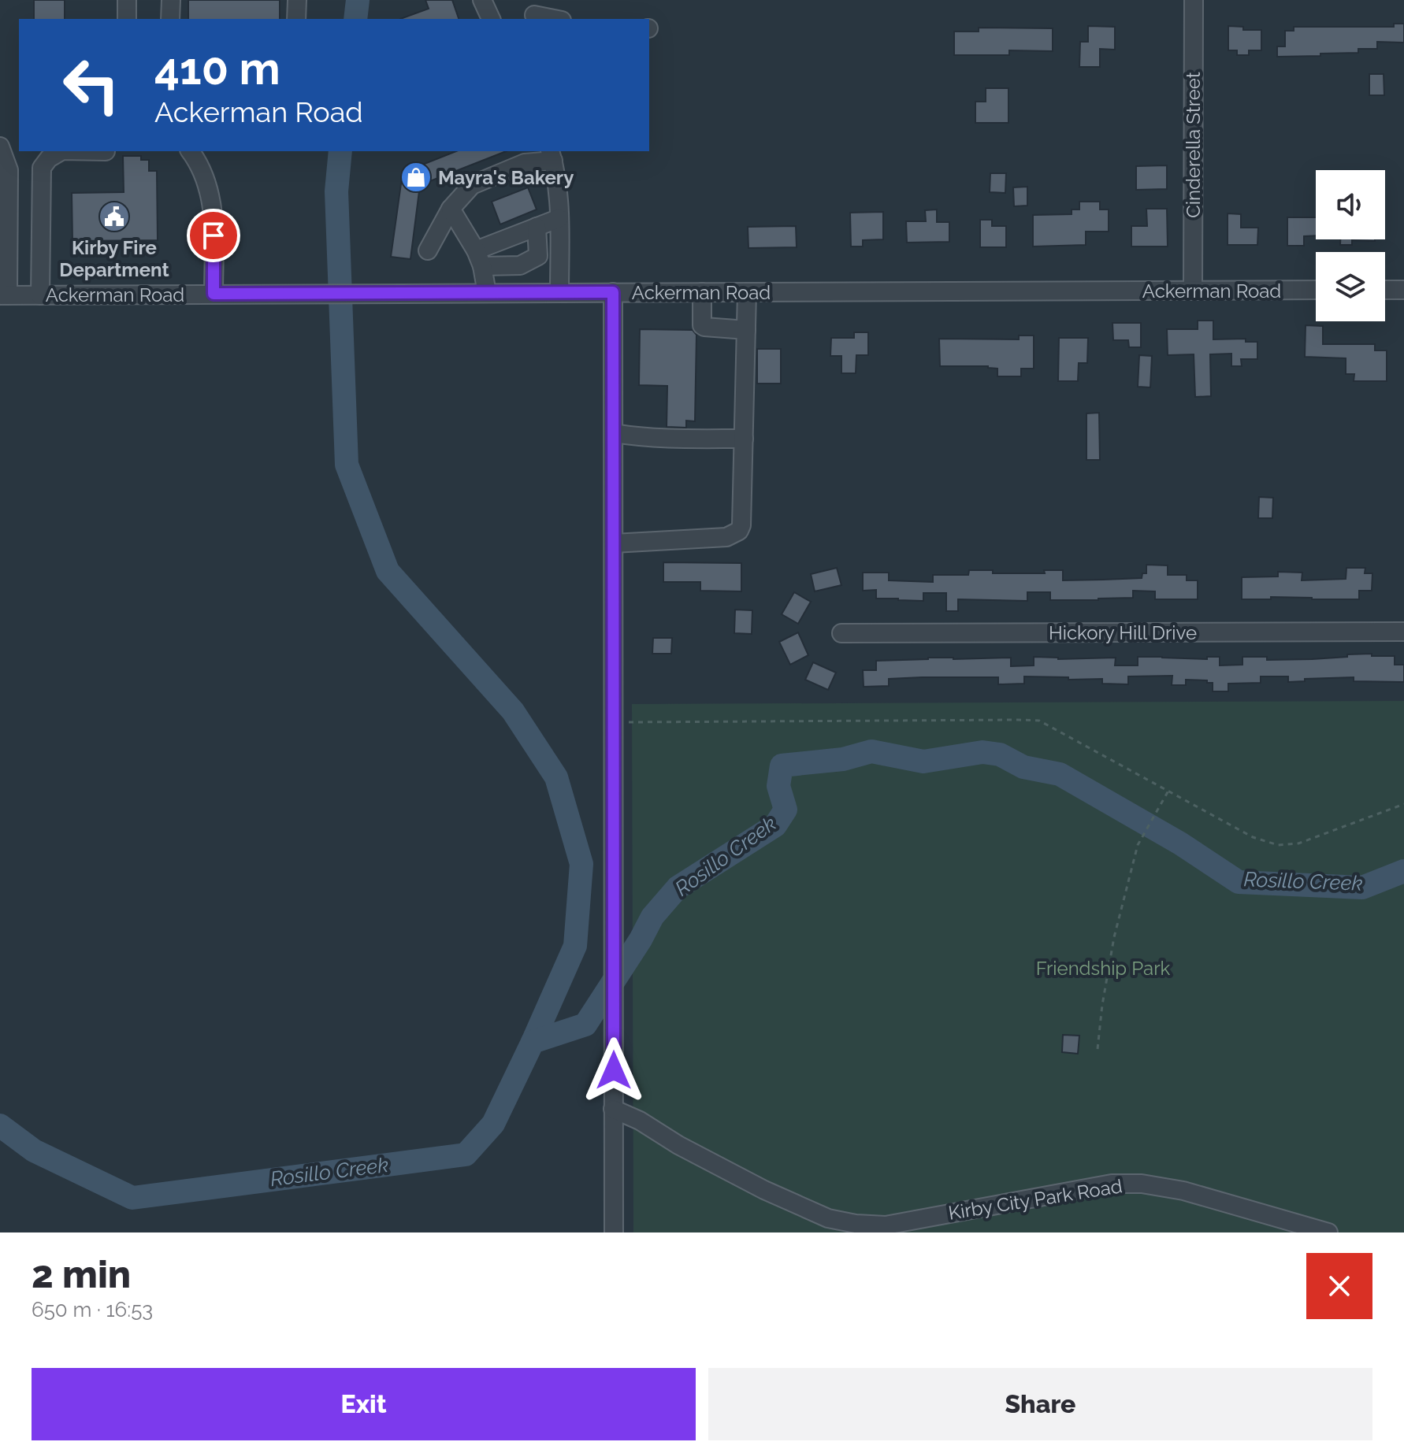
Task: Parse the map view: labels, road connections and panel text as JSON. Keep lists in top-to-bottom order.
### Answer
{
  "streets": {
    "street": [
      "Cinderella Street",
      "Ackerman Road",
      "Hickory Hill Drive",
      "Kirby City Park Road"
    ]
  },
  "crossings": [
    ["Cinderella Street", "Ackerman Road"]
  ],
  "water": ["Rosillo Creek"],
  "parks": ["Friendship Park"],
  "places": {
    "shop": ["Mayra's Bakery"],
    "public building": ["Kirby Fire Department"]
  },
  "page": {
    "turn": ["410 m", "Ackerman Road"],
    "heading": ["2 min", "650 m · 16:53"],
    "buttons": ["Exit", "Share"]
  }
}
